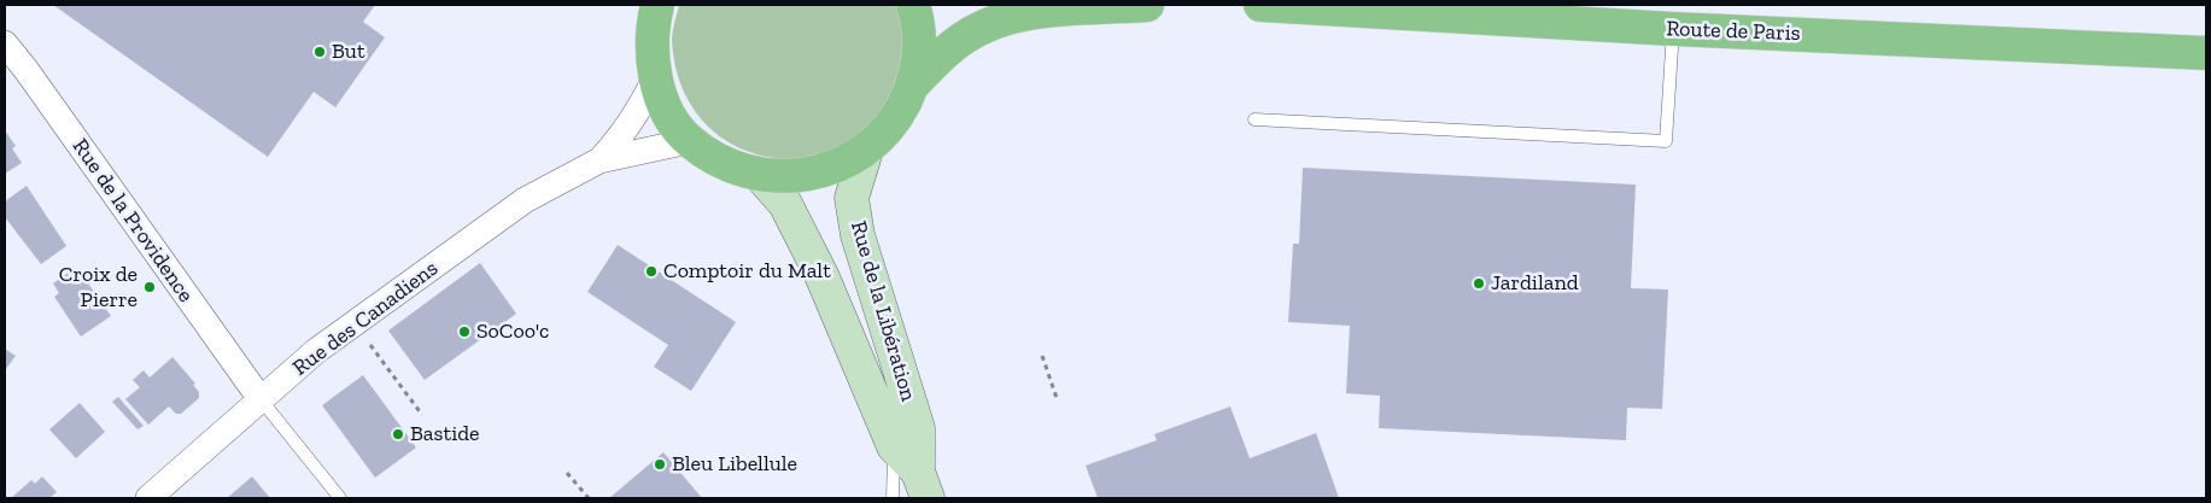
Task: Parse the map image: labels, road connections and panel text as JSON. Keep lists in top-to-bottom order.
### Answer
{
  "streets": {
    "main road": ["Route de Paris", "Rue de la Libération"],
    "street": ["Rue de la Providence", "Rue des Canadiens"]
  },
  "crossings": [
    ["Rue de la Providence", "Rue des Canadiens"]
  ],
  "places": [
    "But",
    "Comptoir du Malt",
    "Jardiland",
    "Croix de Pierre",
    "SoCoo'c",
    "Bastide",
    "Bleu Libellule"
  ]
}
